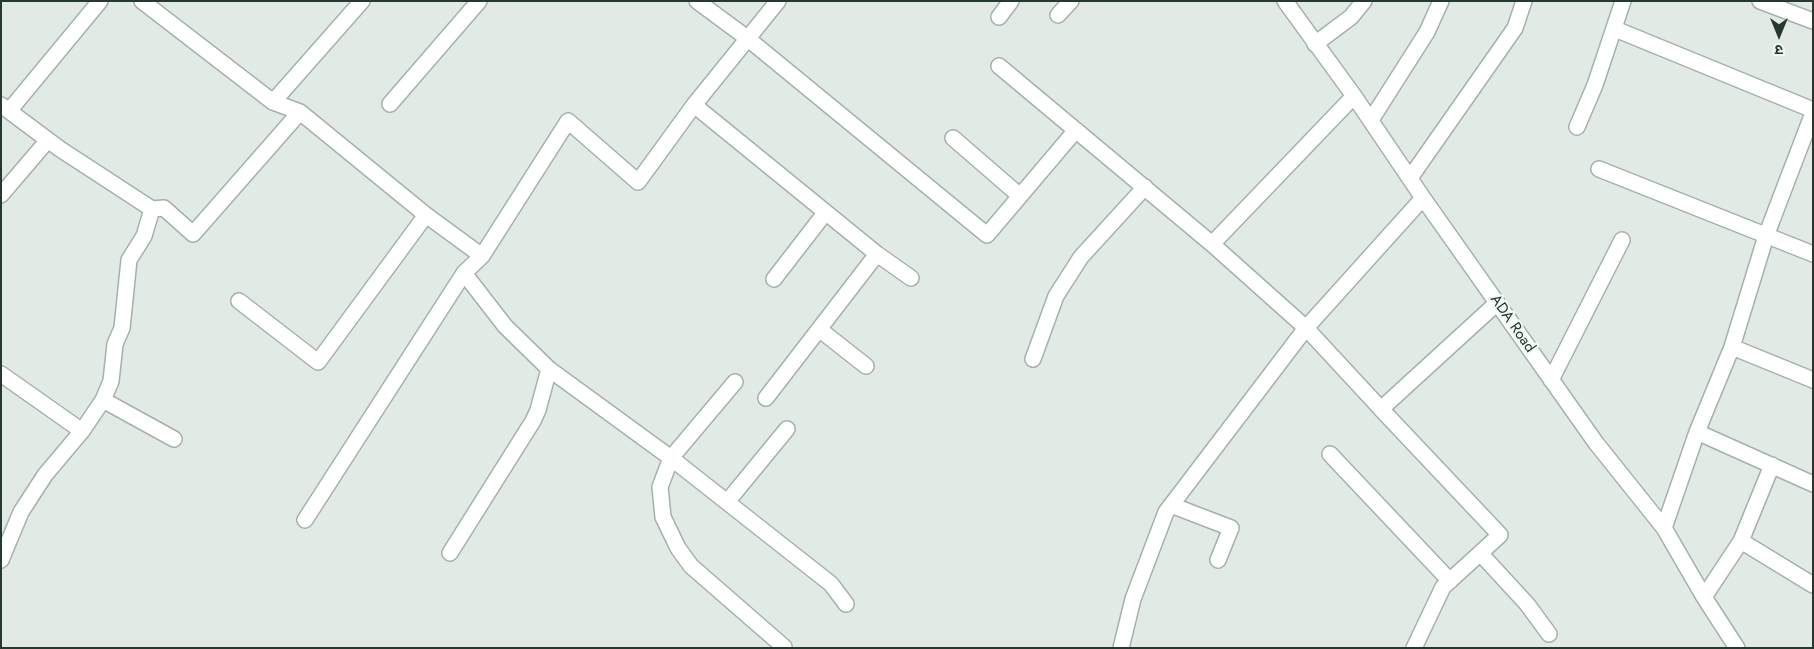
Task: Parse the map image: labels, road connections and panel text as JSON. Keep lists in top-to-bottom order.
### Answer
{
  "streets": {
    "street": ["ADA Road"]
  },
  "north": "bottom"
}
